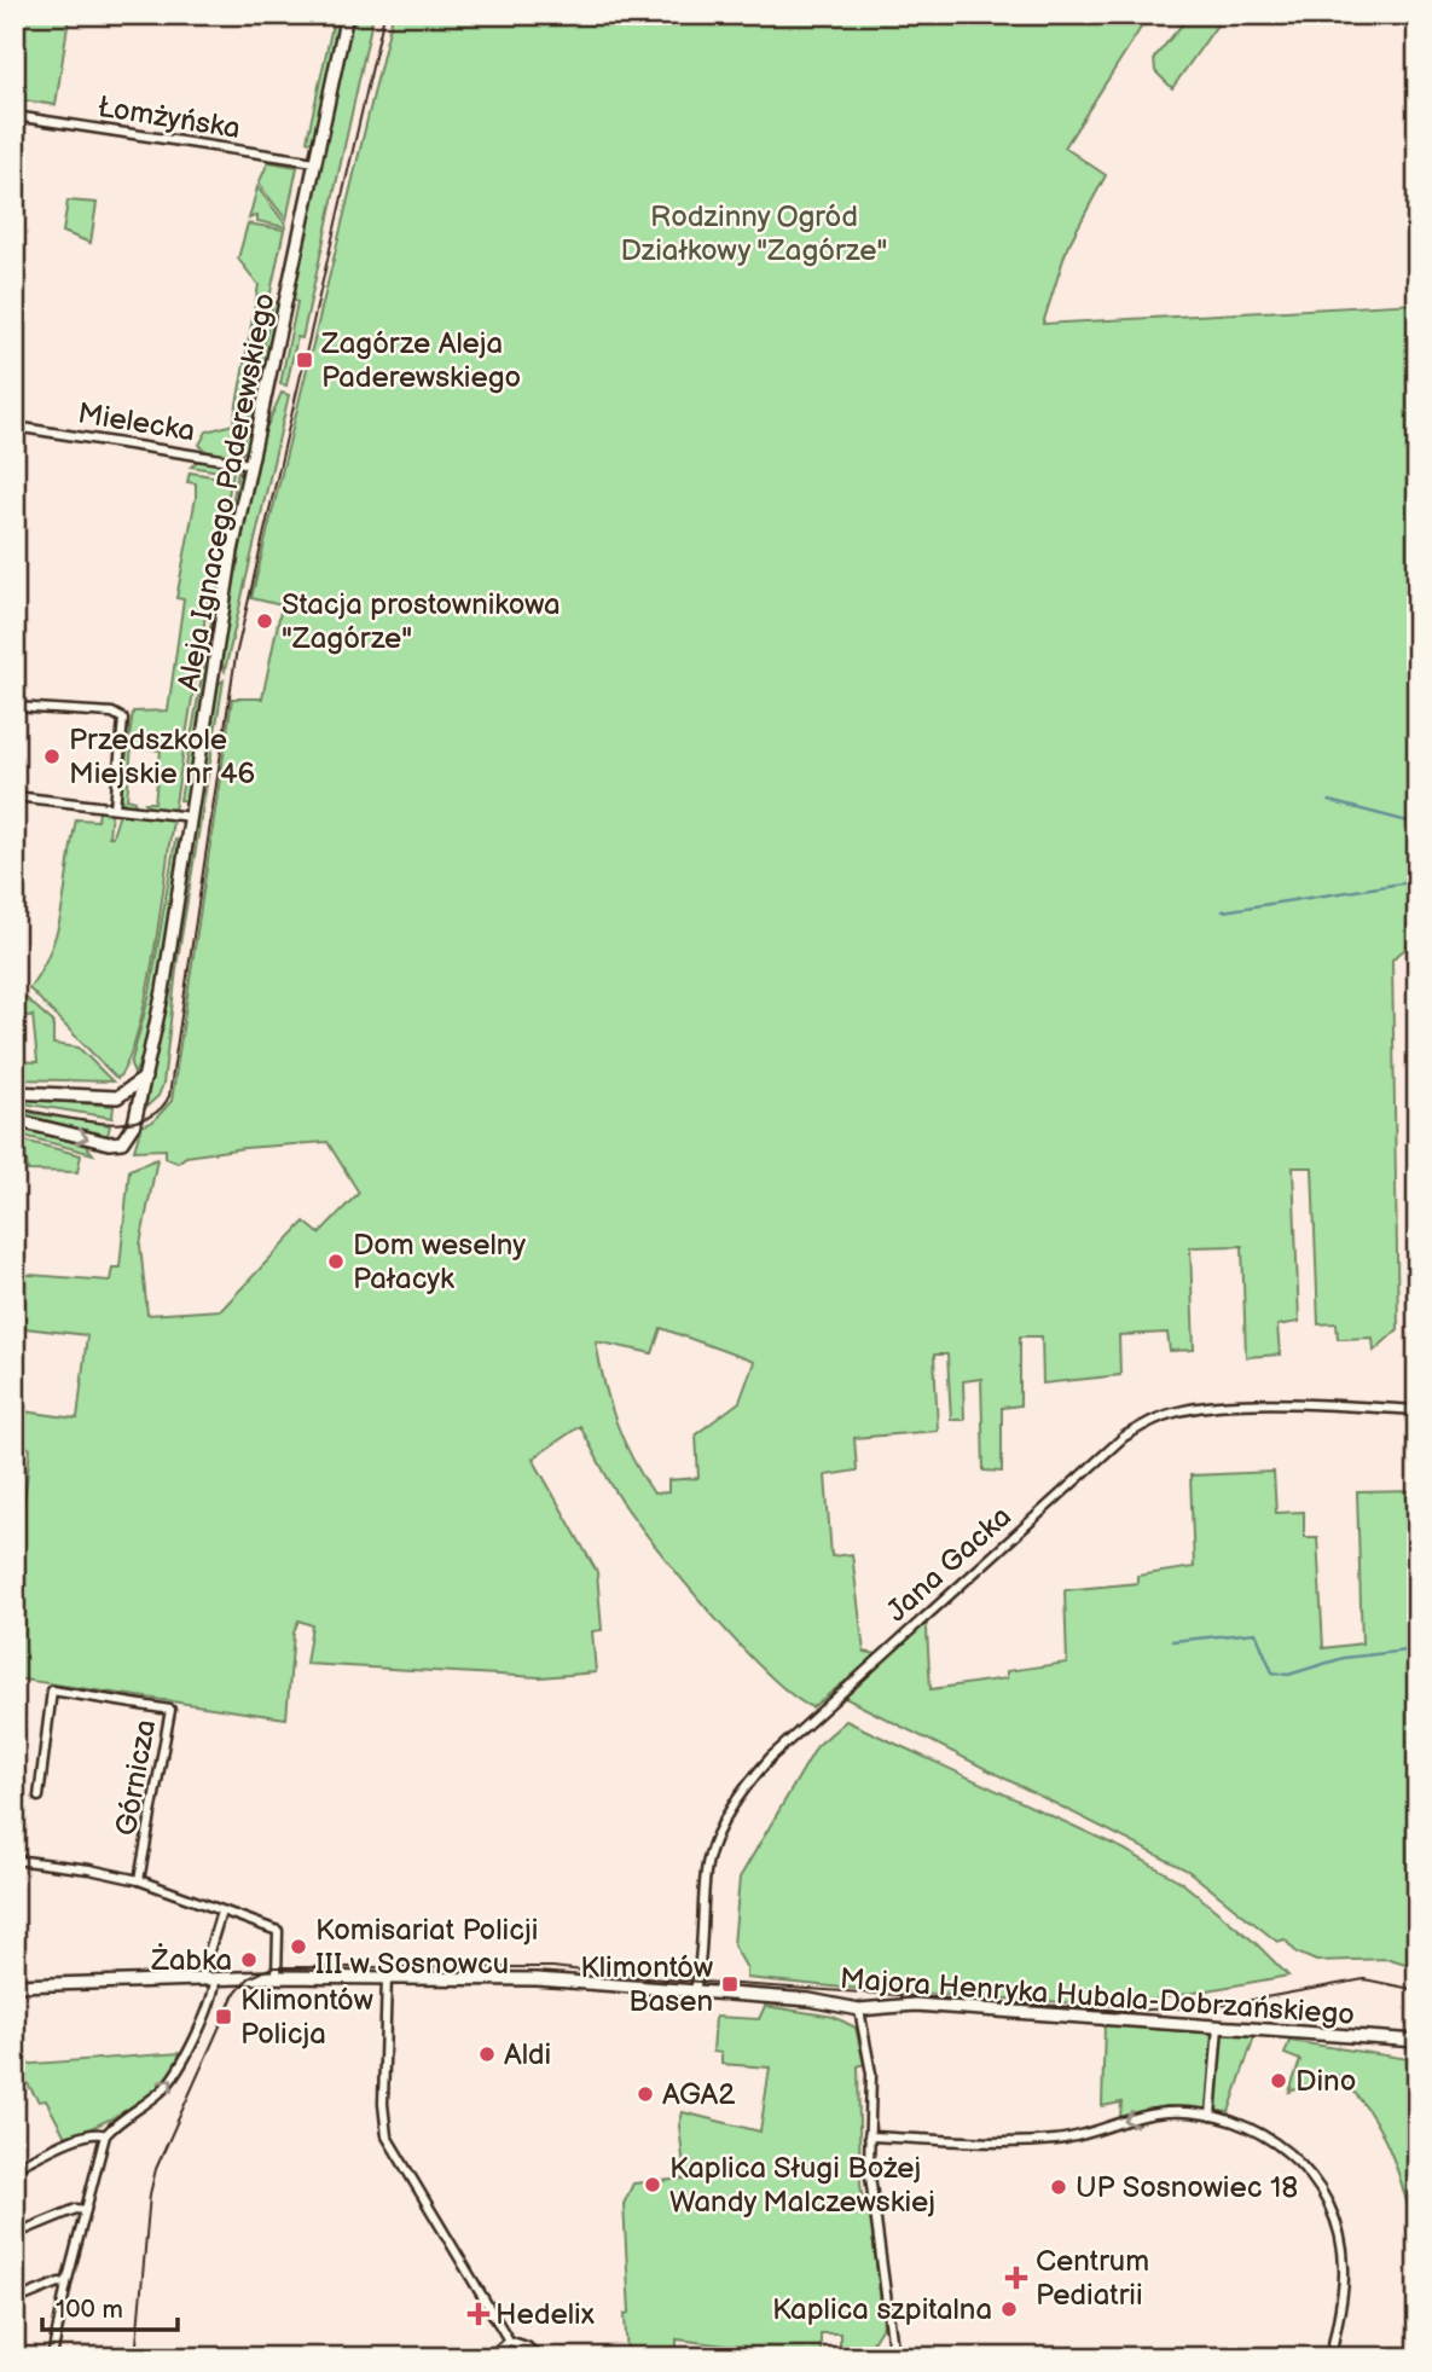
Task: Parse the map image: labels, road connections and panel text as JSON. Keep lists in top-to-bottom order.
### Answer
{
  "streets": {
    "street": [
      "Łomżyńska",
      "Mielecka",
      "Aleja Ignacego Paderewskiego",
      "Jana Gacka",
      "Górnicza",
      "Majora Henryka Hubala-Dobrzańskiego"
    ]
  },
  "crossings": [
    ["Łomżyńska", "Aleja Ignacego Paderewskiego"],
    ["Mielecka", "Aleja Ignacego Paderewskiego"],
    ["Jana Gacka", "Majora Henryka Hubala-Dobrzańskiego"]
  ],
  "parks": ["Rodzinny Ogród Działkowy \"Zagórze\""],
  "places": {
    "transit": ["Zagórze Aleja Paderewskiego", "Klimontów Basen", "Klimontów Policja"],
    "other": [
      "Stacja prostownikowa \"Zagórze\"",
      "Przedszkole Miejskie nr 46",
      "Dom weselny Pałacyk",
      "Komisariat Policji III w Sosnowcu",
      "Żabka",
      "Aldi",
      "Dino",
      "AGA2",
      "Kaplica Sługi Bożej Wandy Malczewskiej",
      "UP Sosnowiec 18",
      "Kaplica szpitalna"
    ],
    "health": ["Centrum Pediatrii", "Hedelix"]
  },
  "scale_bar": "100 m"
}
